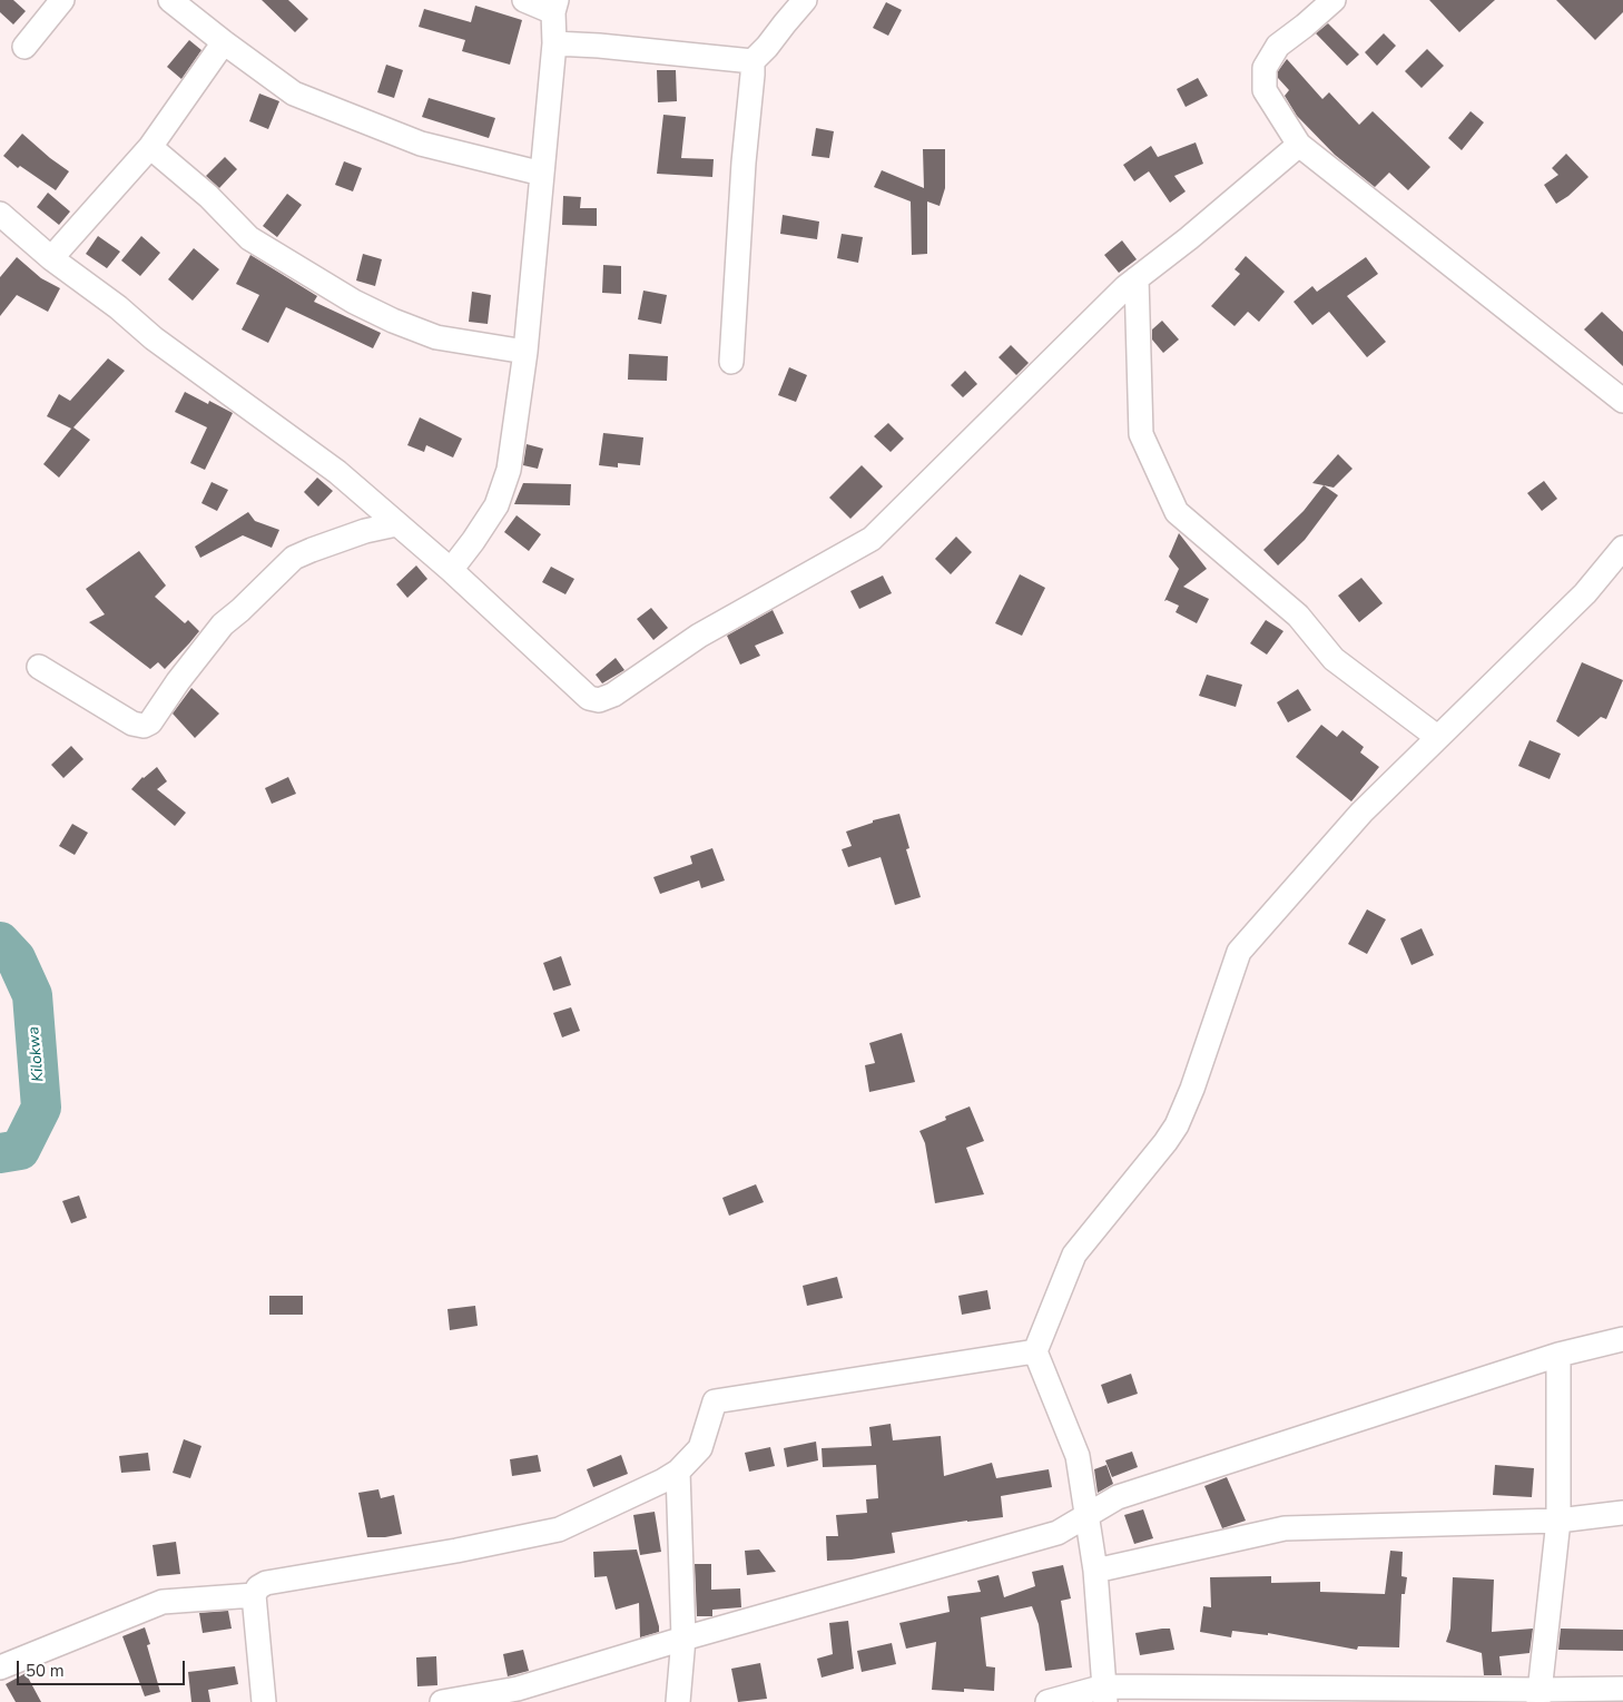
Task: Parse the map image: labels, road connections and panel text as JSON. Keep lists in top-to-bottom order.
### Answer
{
  "water": ["Kilokwa"],
  "scale_bar": "50 m"
}
